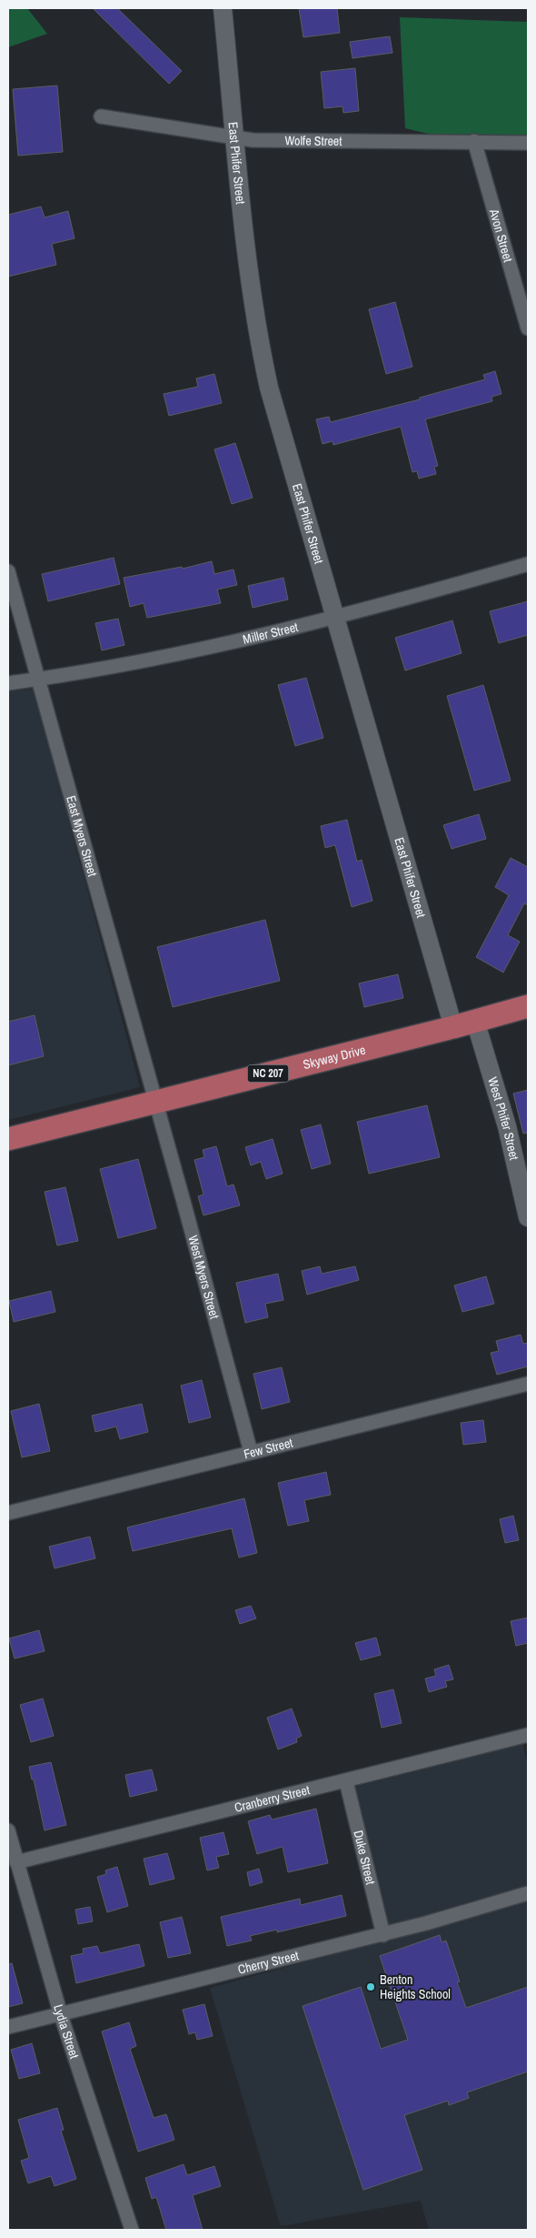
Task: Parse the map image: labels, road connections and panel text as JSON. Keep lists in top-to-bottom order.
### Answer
{
  "streets": {
    "main road": ["Skyway Drive", "NC 207"],
    "street": [
      "Wolfe Street",
      "East Phifer Street",
      "Avon Street",
      "Miller Street",
      "East Myers Street",
      "West Phifer Street",
      "West Myers Street",
      "Few Street",
      "Cranberry Street",
      "Duke Street",
      "Cherry Street",
      "Lydia Street"
    ]
  },
  "crossings": [
    ["Wolfe Street", "East Phifer Street"],
    ["Wolfe Street", "Avon Street"],
    ["East Phifer Street", "Miller Street"],
    ["East Phifer Street", "Skyway Drive"],
    ["Miller Street", "East Myers Street"],
    ["East Myers Street", "Skyway Drive"],
    ["East Myers Street", "West Myers Street"],
    ["Skyway Drive", "West Phifer Street"],
    ["Skyway Drive", "West Myers Street"],
    ["West Myers Street", "Few Street"],
    ["Cranberry Street", "Duke Street"],
    ["Cranberry Street", "Lydia Street"],
    ["Duke Street", "Cherry Street"],
    ["Cherry Street", "Lydia Street"]
  ],
  "places": ["Benton Heights School"]
}
